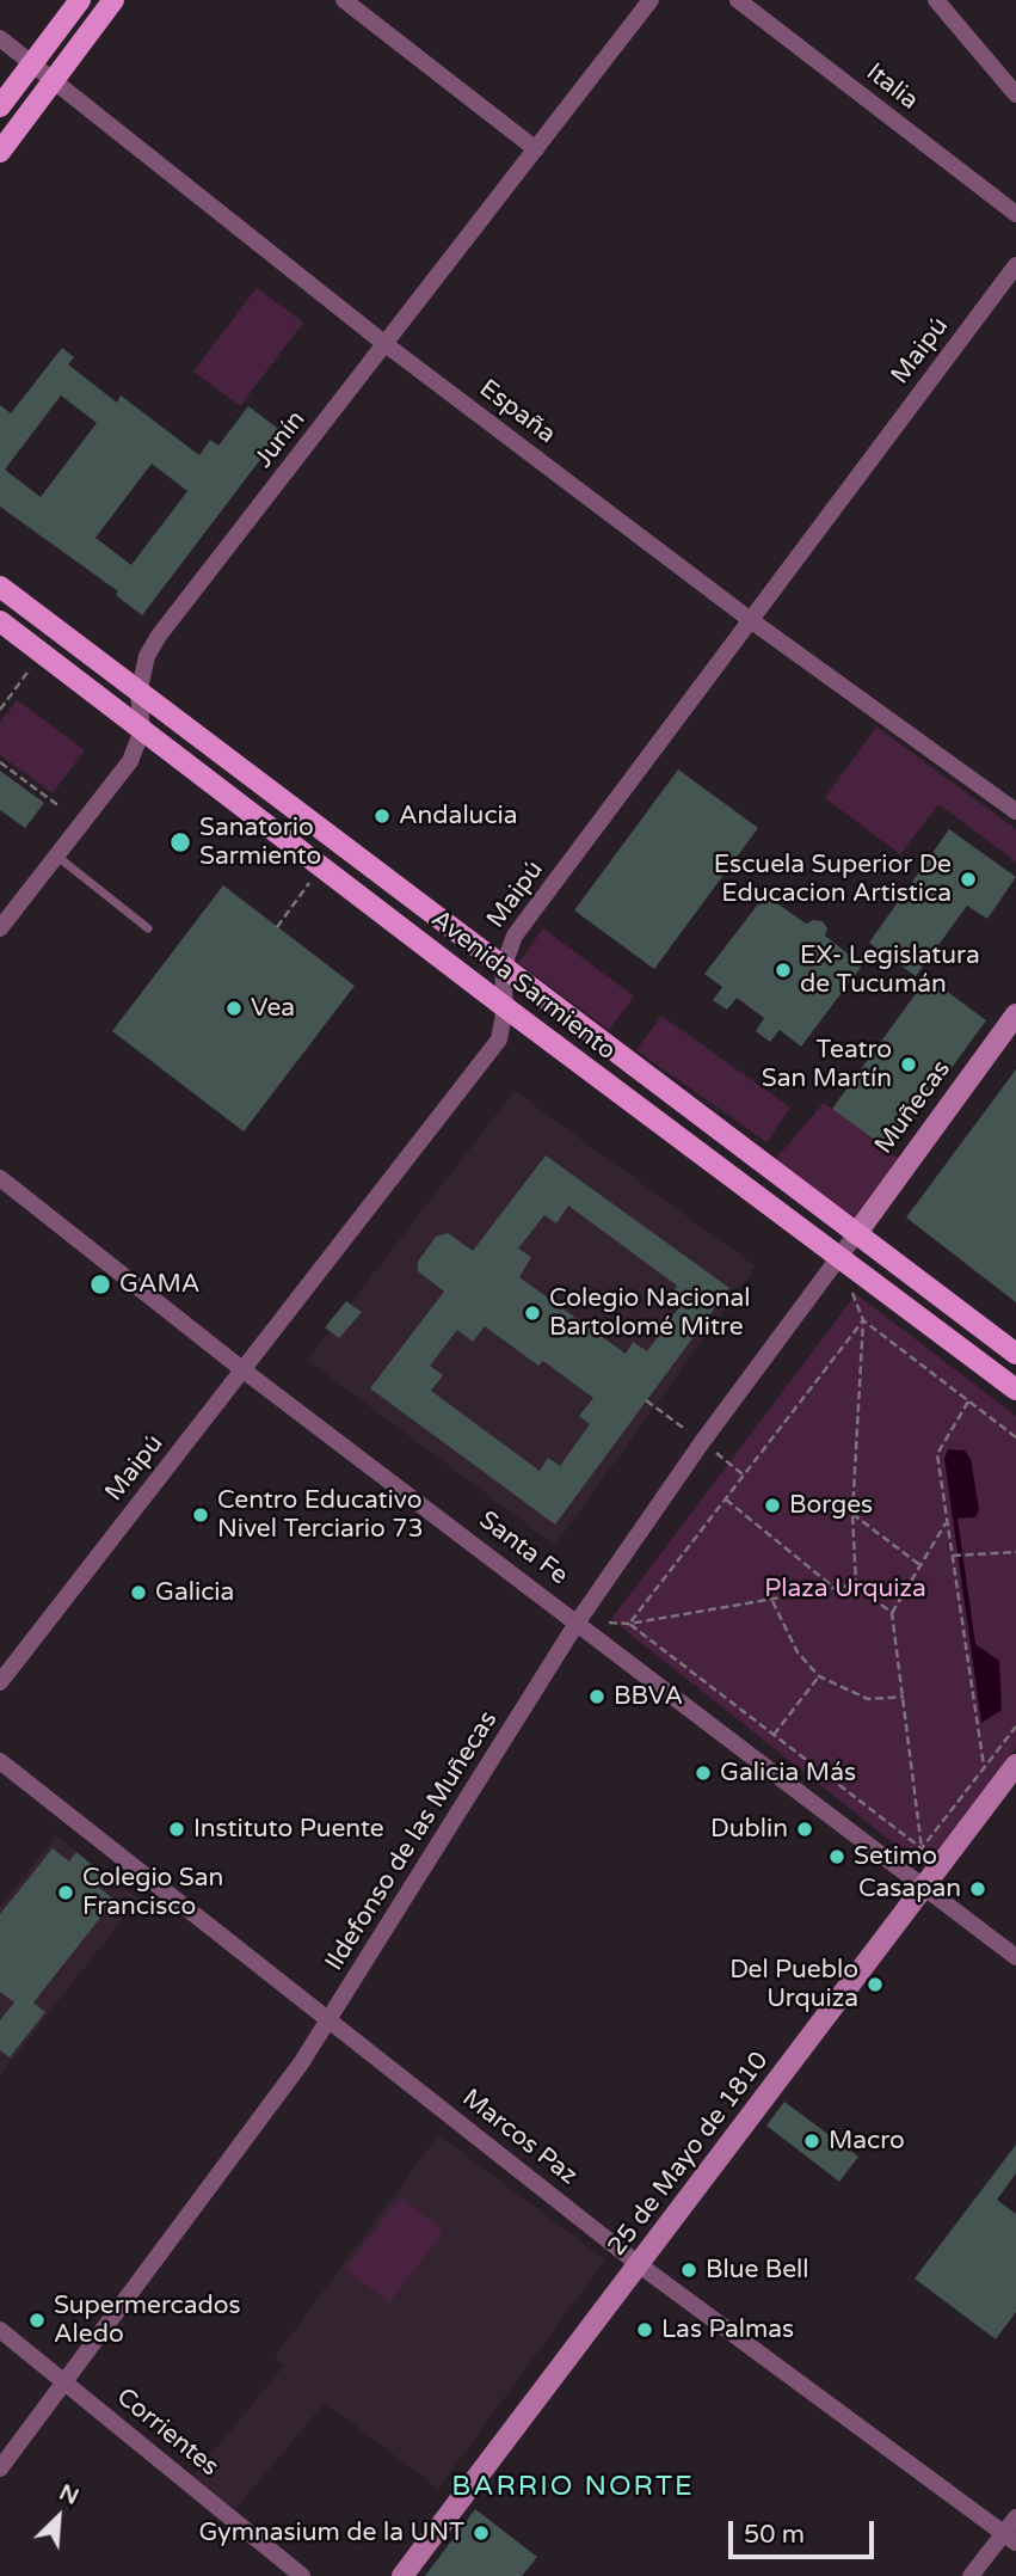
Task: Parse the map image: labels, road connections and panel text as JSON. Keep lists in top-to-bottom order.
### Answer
{
  "streets": {
    "main road": ["Avenida Sarmiento"],
    "street": [
      "Italia",
      "Maipú",
      "España",
      "Junín",
      "Muñecas",
      "Santa Fe",
      "Ildefonso de las Muñecas",
      "Marcos Paz",
      "25 de Mayo de 1810",
      "Corrientes"
    ]
  },
  "crossings": [
    ["Maipú", "España"],
    ["Maipú", "Avenida Sarmiento"],
    ["Maipú", "Santa Fe"],
    ["España", "Junín"],
    ["Junín", "Avenida Sarmiento"],
    ["Avenida Sarmiento", "Muñecas"],
    ["Avenida Sarmiento", "Ildefonso de las Muñecas"],
    ["Muñecas", "Ildefonso de las Muñecas"],
    ["Santa Fe", "Ildefonso de las Muñecas"],
    ["Santa Fe", "25 de Mayo de 1810"],
    ["Ildefonso de las Muñecas", "Marcos Paz"],
    ["Ildefonso de las Muñecas", "Corrientes"],
    ["Marcos Paz", "25 de Mayo de 1810"]
  ],
  "districts": ["BARRIO NORTE"],
  "parks": ["Plaza Urquiza"],
  "places": [
    "Andalucia",
    "Sanatorio Sarmiento",
    "Escuela Superior De Educacion Artistica",
    "EX- Legislatura de Tucumán",
    "Vea",
    "Teatro San Martín",
    "GAMA",
    "Colegio Nacional Bartolomé Mitre",
    "Borges",
    "Centro Educativo Nivel Terciario 73",
    "Galicia",
    "BBVA",
    "Galicia Más",
    "Instituto Puente",
    "Dublin",
    "Setimo",
    "Casapan",
    "Colegio San Francisco",
    "Del Pueblo Urquiza",
    "Macro",
    "Blue Bell",
    "Supermercados Aledo",
    "Las Palmas",
    "Gymnasium de la UNT"
  ],
  "scale_bar": "50 m",
  "north": "top right"
}
